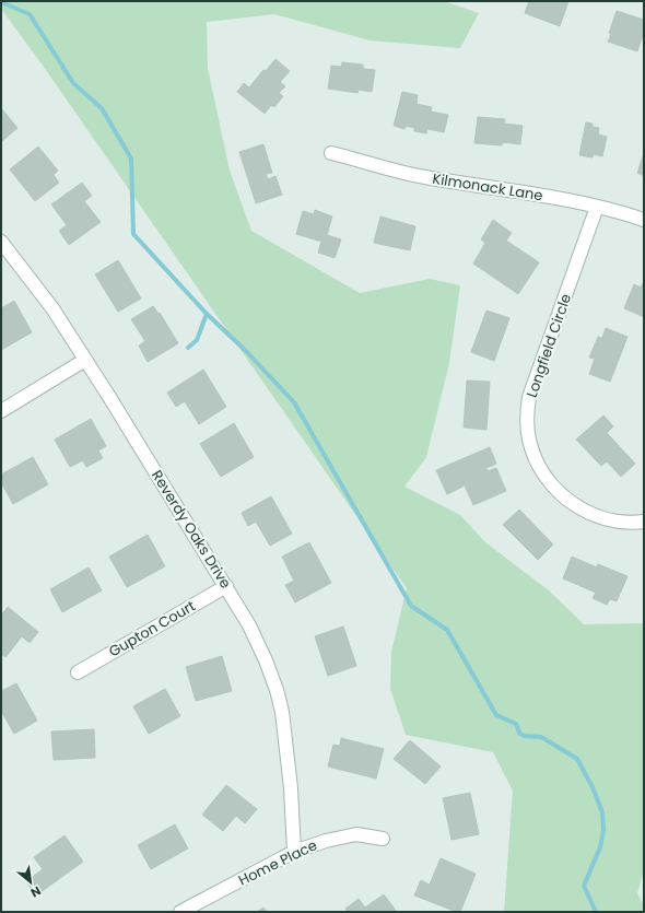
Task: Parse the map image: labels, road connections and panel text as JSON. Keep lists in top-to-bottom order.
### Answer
{
  "streets": {
    "street": [
      "Kilmonack Lane",
      "Longfield Circle",
      "Reverdy Oaks Drive",
      "Gupton Court",
      "Home Place"
    ]
  },
  "crossings": [
    ["Kilmonack Lane", "Longfield Circle"],
    ["Reverdy Oaks Drive", "Gupton Court"],
    ["Reverdy Oaks Drive", "Home Place"]
  ],
  "north": "bottom right"
}
